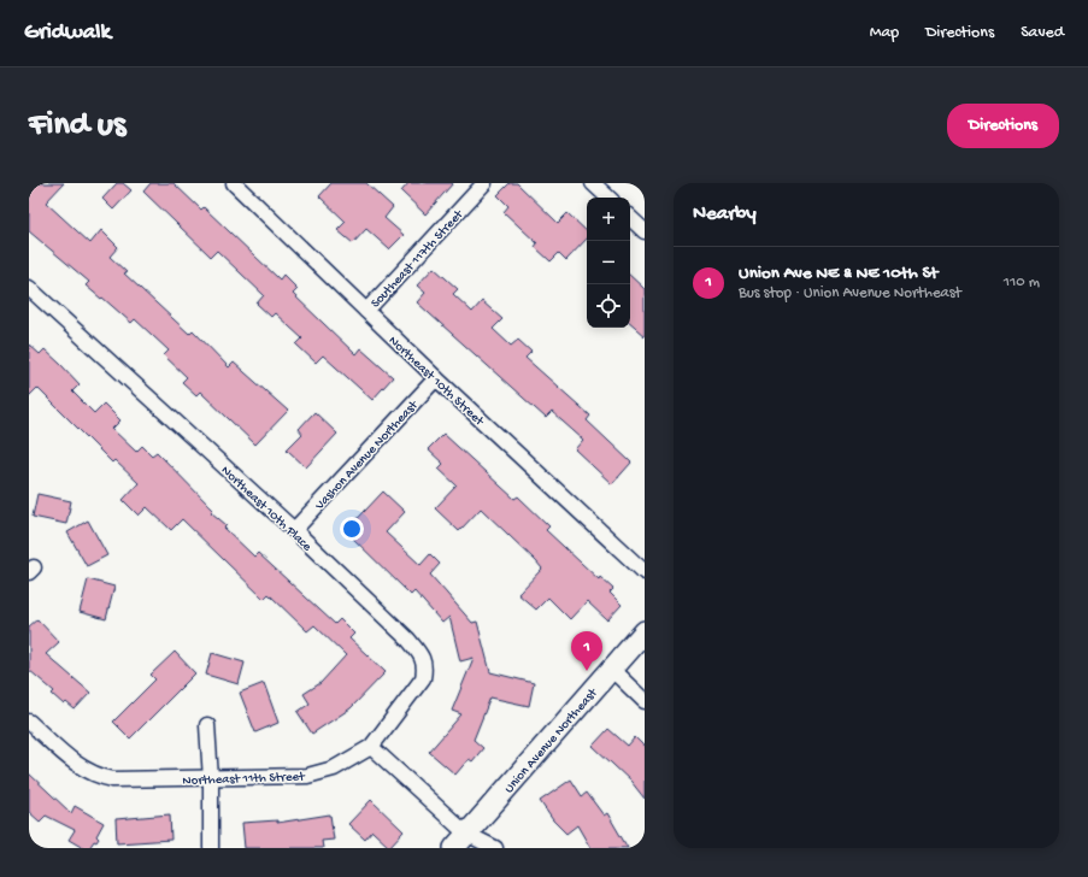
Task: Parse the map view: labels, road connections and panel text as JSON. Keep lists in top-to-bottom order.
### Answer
{
  "streets": {
    "street": [
      "Southeast 117th Street",
      "Northeast 10th Street",
      "Vashon Avenue Northeast",
      "Northeast 10th Place",
      "Union Avenue Northeast",
      "Northeast 11th Street"
    ]
  },
  "crossings": [
    ["Southeast 117th Street", "Northeast 10th Street"],
    ["Northeast 10th Street", "Vashon Avenue Northeast"],
    ["Vashon Avenue Northeast", "Northeast 10th Place"],
    ["Northeast 10th Place", "Northeast 11th Street"]
  ],
  "page": {
    "header": "Gridwalk",
    "nav": ["Map", "Directions", "Saved"],
    "buttons": "Directions",
    "title": "Find us",
    "heading": "Nearby",
    "map_buttons": ["+", "−"],
    "list": [
      {
        "mark": "1",
        "name": "Union Ave NE & NE 10th St",
        "note": "Bus stop · Union Avenue Northeast",
        "value": "110 m"
      }
    ],
    "pins": "1"
  }
}
